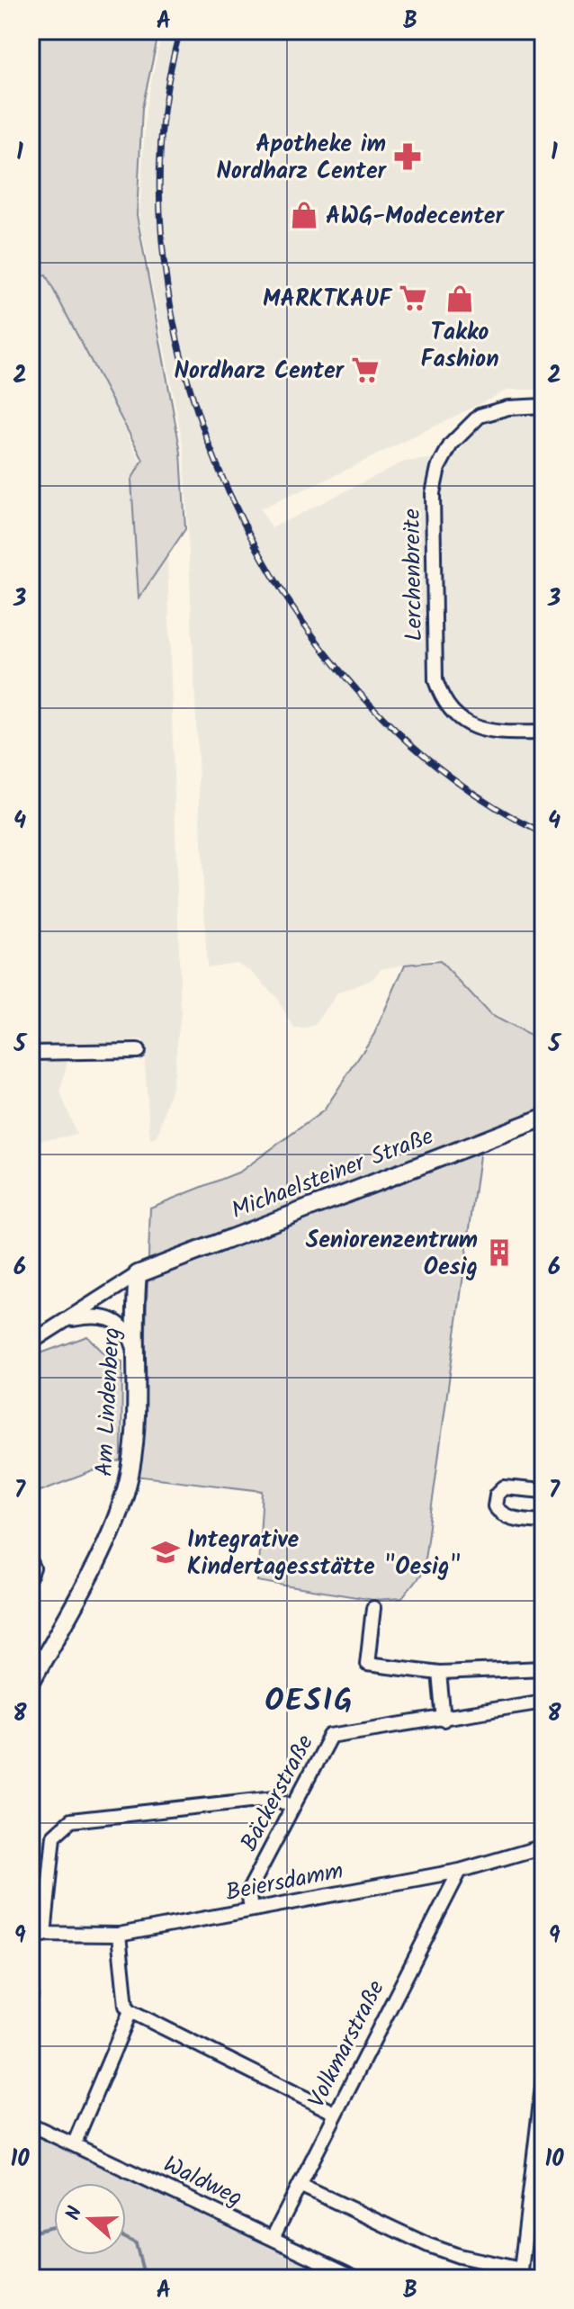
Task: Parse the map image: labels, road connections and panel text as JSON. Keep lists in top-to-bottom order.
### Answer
{
  "streets": {
    "street": [
      "Lerchenbreite",
      "Michaelsteiner Straße",
      "Am Lindenberg",
      "Bäckerstraße",
      "Beiersdamm",
      "Volkmarstraße",
      "Waldweg"
    ]
  },
  "crossings": [
    ["Michaelsteiner Straße", "Am Lindenberg"],
    ["Bäckerstraße", "Beiersdamm"],
    ["Beiersdamm", "Volkmarstraße"],
    ["Volkmarstraße", "Waldweg"]
  ],
  "districts": ["OESIG"],
  "places": {
    "pharmacy": ["Apotheke im Nordharz Center"],
    "shop": ["AWG-Modecenter", "Takko Fashion"],
    "supermarket": ["MARKTKAUF", "Nordharz Center"],
    "building": ["Seniorenzentrum Oesig"],
    "school or university": ["Integrative Kindertagesstätte \"Oesig\""]
  },
  "north": "left",
  "grid": {
    "columns": ["A", "B"],
    "rows": [
      "1",
      "2",
      "3",
      "4",
      "5",
      "6",
      "7",
      "8",
      "9",
      "10"
    ]
  }
}
